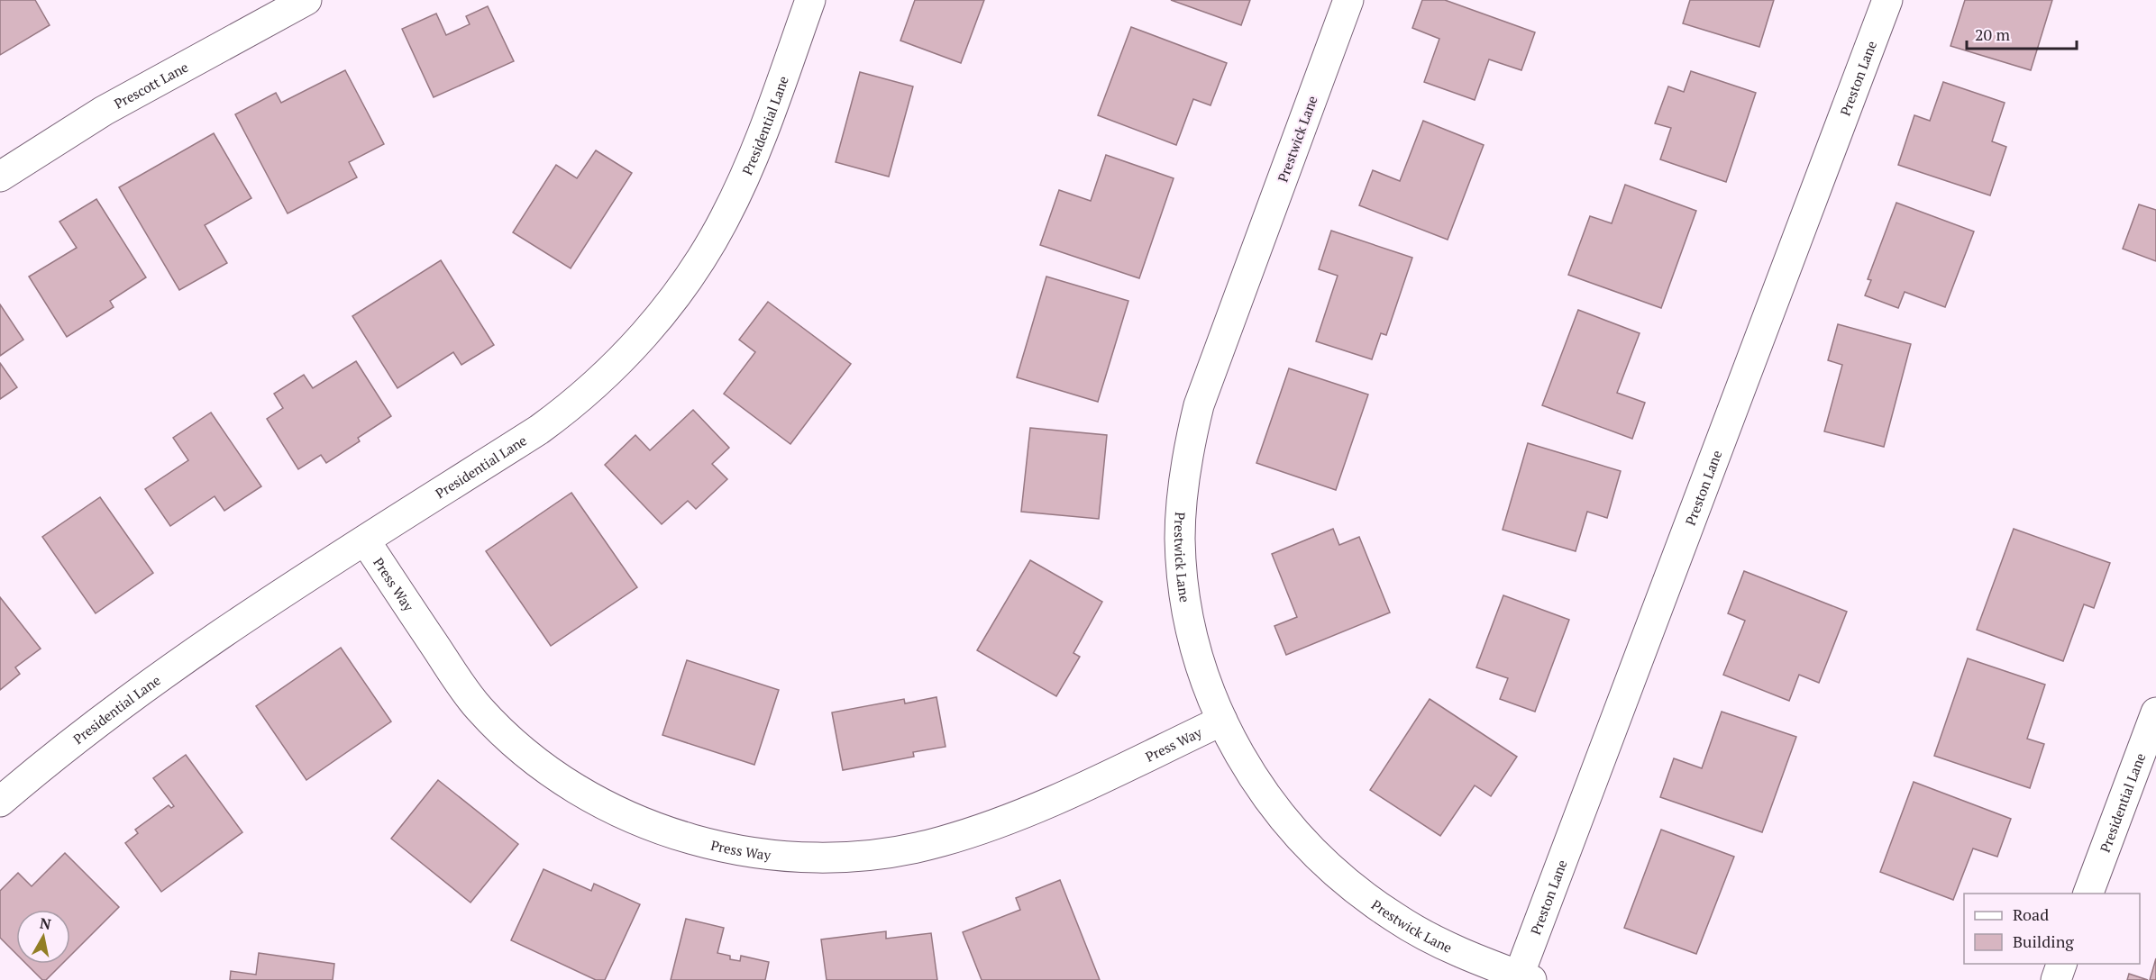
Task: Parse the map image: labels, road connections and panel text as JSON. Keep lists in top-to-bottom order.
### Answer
{
  "streets": {
    "street": [
      "Preston Lane",
      "Prescott Lane",
      "Presidential Lane",
      "Prestwick Lane",
      "Press Way"
    ]
  },
  "crossings": [
    ["Preston Lane", "Prestwick Lane"],
    ["Presidential Lane", "Press Way"],
    ["Prestwick Lane", "Press Way"]
  ],
  "legend": ["Road", "Building"],
  "scale_bar": "20 m",
  "north": "top"
}
